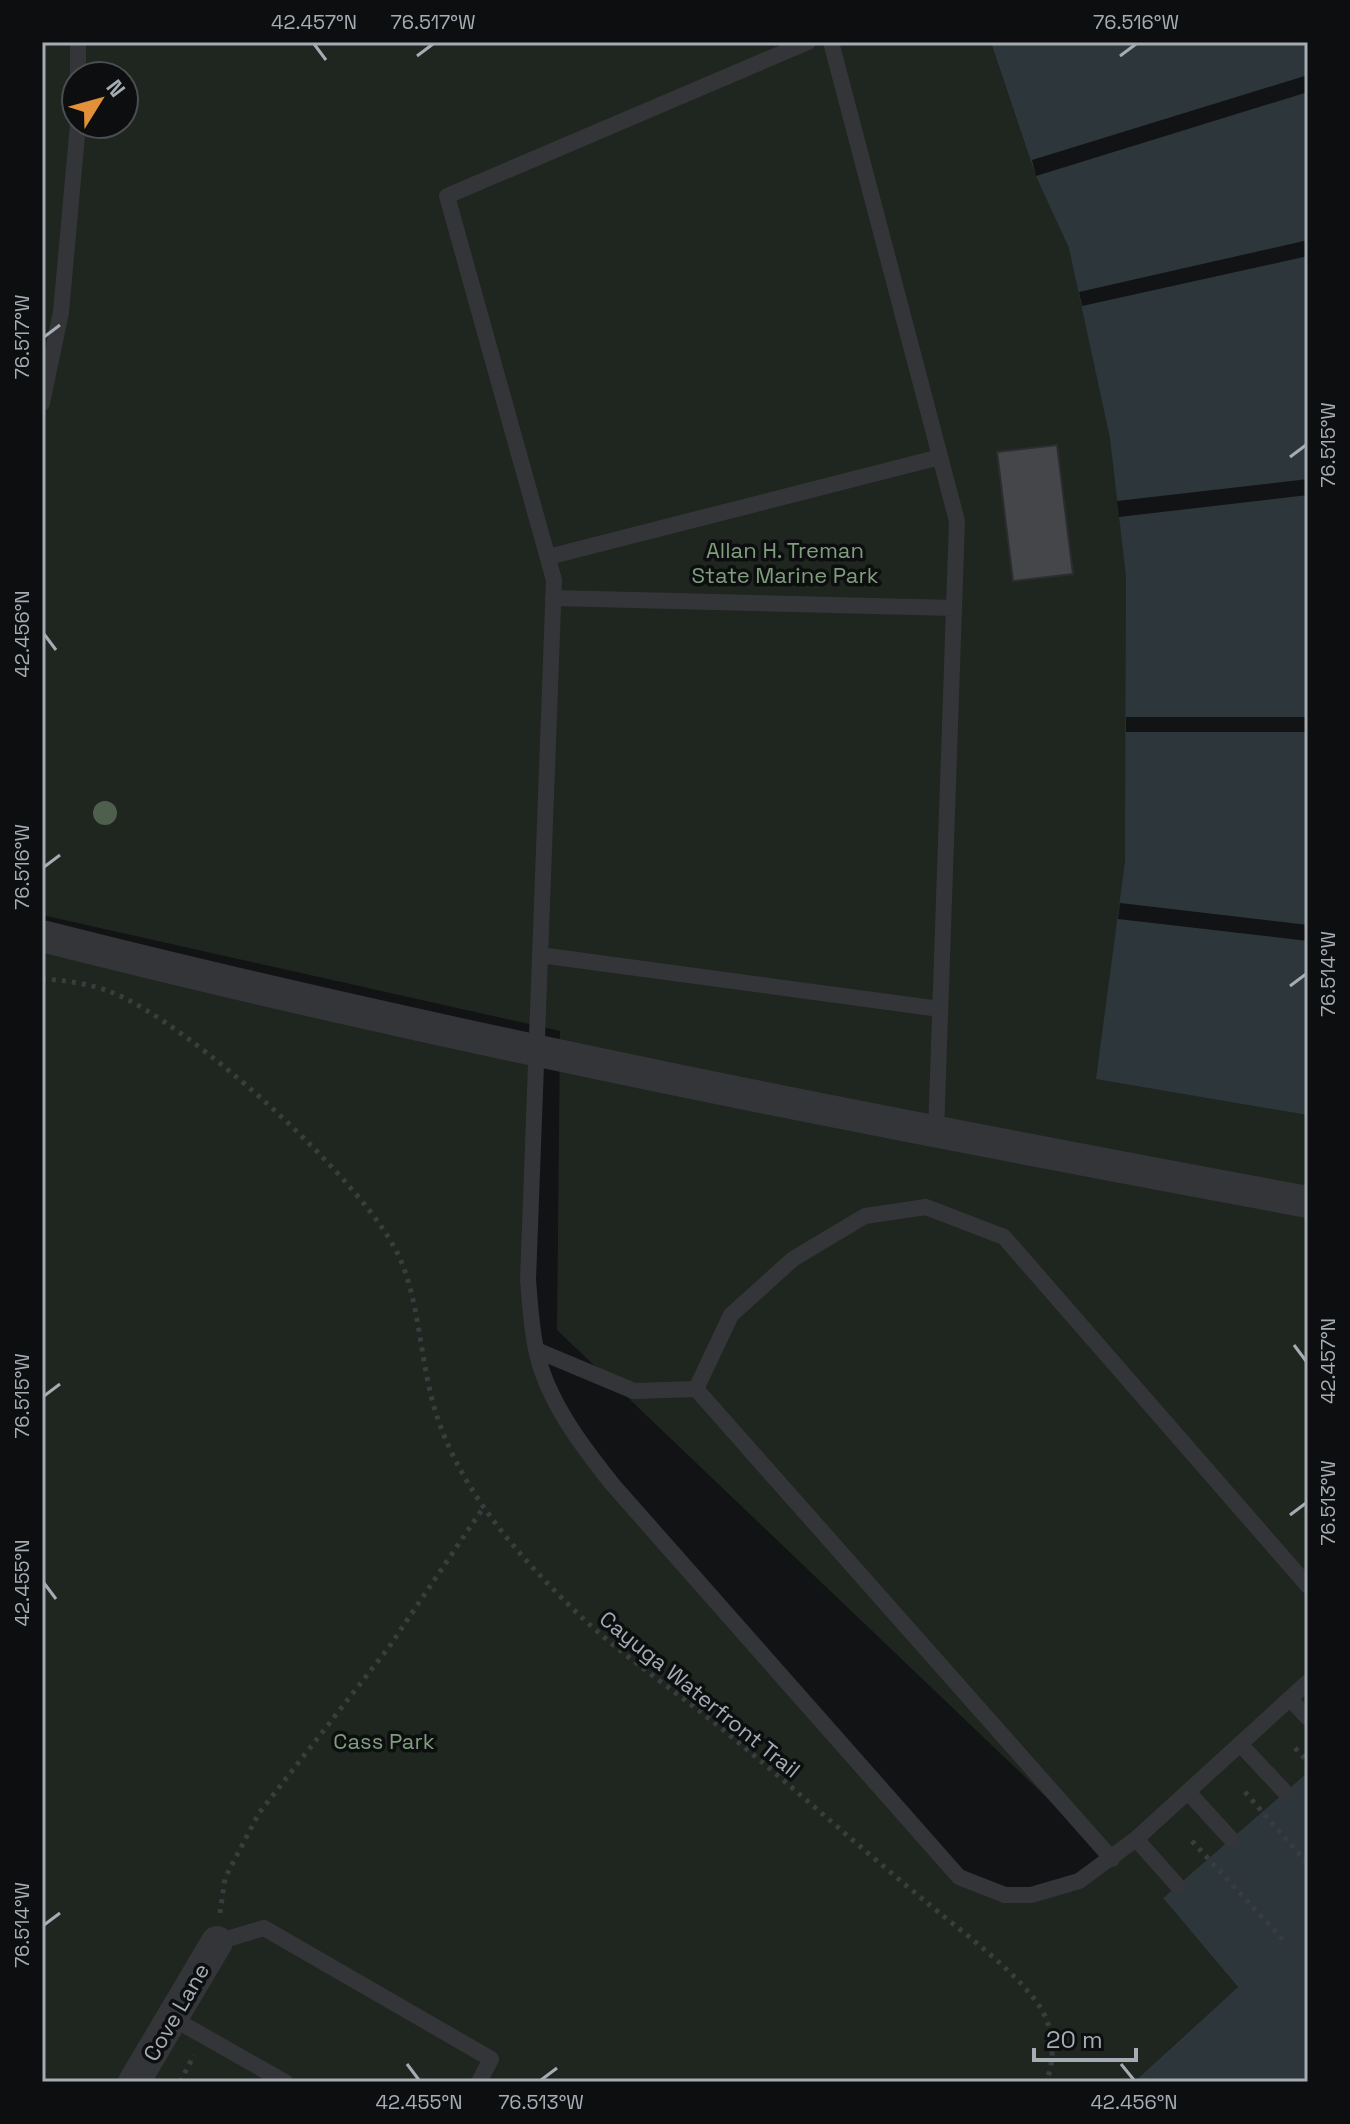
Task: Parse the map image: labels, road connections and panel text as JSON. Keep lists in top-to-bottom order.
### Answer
{
  "streets": {
    "street": ["Cove Lane"],
    "path": ["Cayuga Waterfront Trail"]
  },
  "parks": ["Allan H. Treman State Marine Park", "Cass Park"],
  "scale_bar": "20 m",
  "north": "top right",
  "coordinates": [
    "42.457°N",
    "76.517°W",
    "76.516°W",
    "76.515°W",
    "42.456°N",
    "76.514°W",
    "76.513°W",
    "42.455°N"
  ]
}
